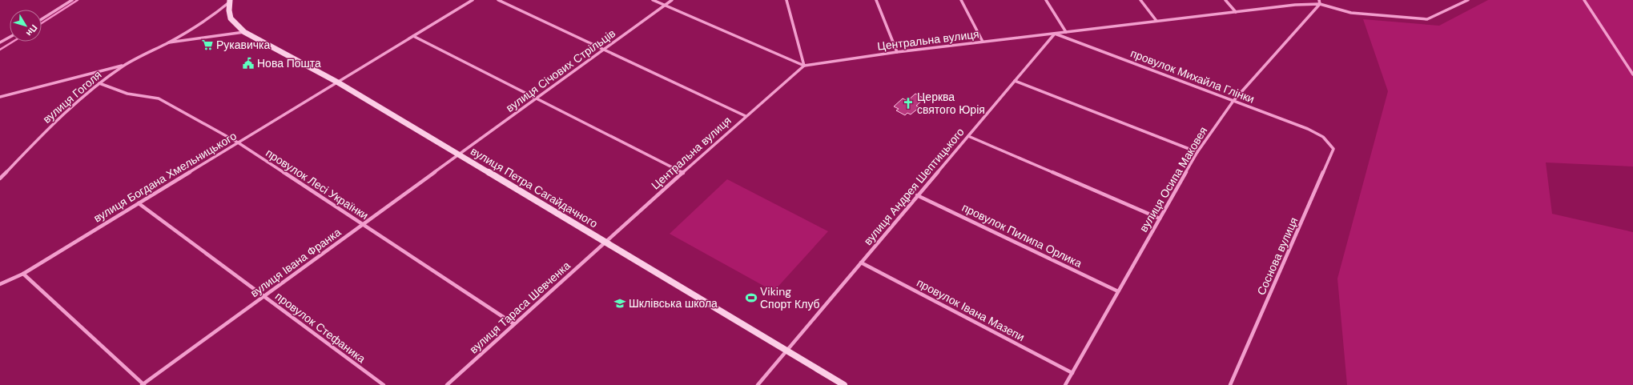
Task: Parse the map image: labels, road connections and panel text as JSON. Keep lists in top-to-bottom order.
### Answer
{
  "streets": {
    "street": [
      "Центральна вулиця",
      "вулиця Січових Стрільців",
      "провулок Михайла Глінки",
      "вулиця Гоголя",
      "вулиця Богдана Хмельницького",
      "вулиця Осипа Маковея",
      "провулок Лесі Українки",
      "вулиця Андрея Шептицького",
      "вулиця Петра Сагайдачного",
      "провулок Пилипа Орлика",
      "Соснова вулиця",
      "вулиця Івана Франка",
      "вулиця Тараса Шевченка",
      "провулок Івана Мазепи",
      "провулок Стефаника"
    ]
  },
  "crossings": [
    ["Центральна вулиця", "провулок Михайла Глінки"],
    ["Центральна вулиця", "вулиця Осипа Маковея"],
    ["Центральна вулиця", "вулиця Андрея Шептицького"],
    ["Центральна вулиця", "вулиця Петра Сагайдачного"],
    ["Центральна вулиця", "вулиця Тараса Шевченка"],
    ["вулиця Січових Стрільців", "вулиця Петра Сагайдачного"],
    ["вулиця Січових Стрільців", "вулиця Івана Франка"],
    ["провулок Михайла Глінки", "вулиця Осипа Маковея"],
    ["провулок Михайла Глінки", "вулиця Андрея Шептицького"],
    ["провулок Михайла Глінки", "Соснова вулиця"],
    ["вулиця Гоголя", "провулок Лесі Українки"],
    ["вулиця Гоголя", "вулиця Петра Сагайдачного"],
    ["вулиця Богдана Хмельницького", "провулок Лесі Українки"],
    ["вулиця Богдана Хмельницького", "вулиця Петра Сагайдачного"],
    ["вулиця Богдана Хмельницького", "провулок Стефаника"],
    ["вулиця Осипа Маковея", "провулок Пилипа Орлика"],
    ["вулиця Осипа Маковея", "провулок Івана Мазепи"],
    ["провулок Лесі Українки", "вулиця Івана Франка"],
    ["провулок Лесі Українки", "вулиця Тараса Шевченка"],
    ["вулиця Андрея Шептицького", "вулиця Петра Сагайдачного"],
    ["вулиця Андрея Шептицького", "провулок Пилипа Орлика"],
    ["вулиця Андрея Шептицького", "провулок Івана Мазепи"],
    ["вулиця Петра Сагайдачного", "вулиця Івана Франка"],
    ["вулиця Петра Сагайдачного", "вулиця Тараса Шевченка"],
    ["вулиця Івана Франка", "провулок Стефаника"]
  ],
  "places": {
    "supermarket": ["Рукавичка"],
    "public building": ["Нова Пошта"],
    "church": ["Церква святого Юрія"],
    "sports": ["Viking Спорт Клуб"],
    "school or university": ["Шклівська школа"]
  },
  "north": "bottom right"
}
